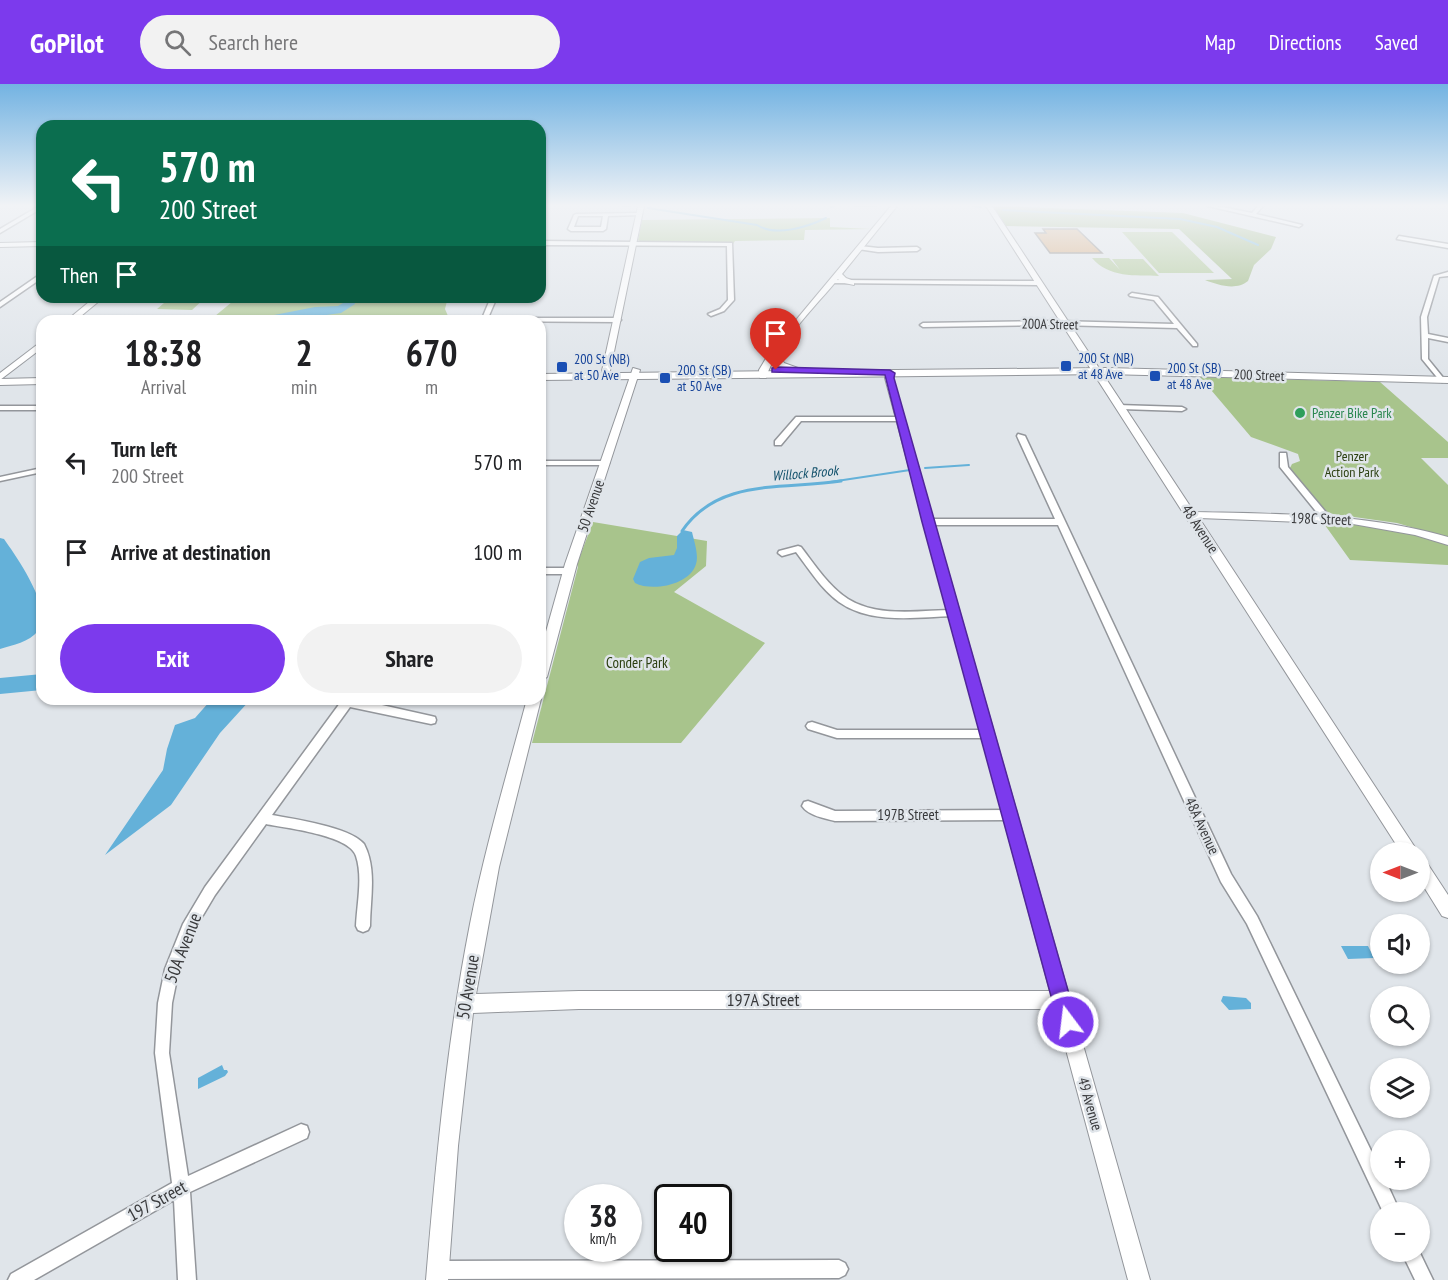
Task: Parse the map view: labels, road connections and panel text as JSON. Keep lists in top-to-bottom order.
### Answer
{
  "streets": {
    "main road": ["200 Street"],
    "street": [
      "200A Street",
      "50 Avenue",
      "198C Street",
      "48 Avenue",
      "197B Street",
      "48A Avenue",
      "50A Avenue",
      "197A Street",
      "49 Avenue",
      "197 Street"
    ]
  },
  "crossings": [
    ["200A Street", "48 Avenue"],
    ["200 Street", "50 Avenue"],
    ["200 Street", "48 Avenue"],
    ["200 Street", "49 Avenue"],
    ["50 Avenue", "197A Street"],
    ["198C Street", "48 Avenue"],
    ["197B Street", "49 Avenue"],
    ["50A Avenue", "197 Street"],
    ["197A Street", "49 Avenue"]
  ],
  "water": ["Willock Brook"],
  "parks": ["Penzer Action Park", "Conder Park"],
  "places": {
    "transit": [
      "200 St (NB) at 48 Ave",
      "200 St (NB) at 50 Ave",
      "200 St (SB) at 48 Ave",
      "200 St (SB) at 50 Ave"
    ],
    "other": ["Penzer Bike Park"]
  },
  "north": "left",
  "page": {
    "header": "GoPilot",
    "search": "Search here",
    "nav": ["Map", "Directions", "Saved"],
    "turn": ["570 m", "200 Street"],
    "then": "Then",
    "eta": [
      "18:38",
      "Arrival",
      "2",
      "min",
      "670",
      "m"
    ],
    "list": [
      {
        "name": "Turn left",
        "note": "200 Street",
        "value": "570 m"
      },
      {
        "name": "Arrive at destination",
        "value": "100 m"
      }
    ],
    "buttons": ["Exit", "Share"],
    "map_buttons": ["+", "−"],
    "speed": "38 km/h",
    "limit": "40"
  }
}
